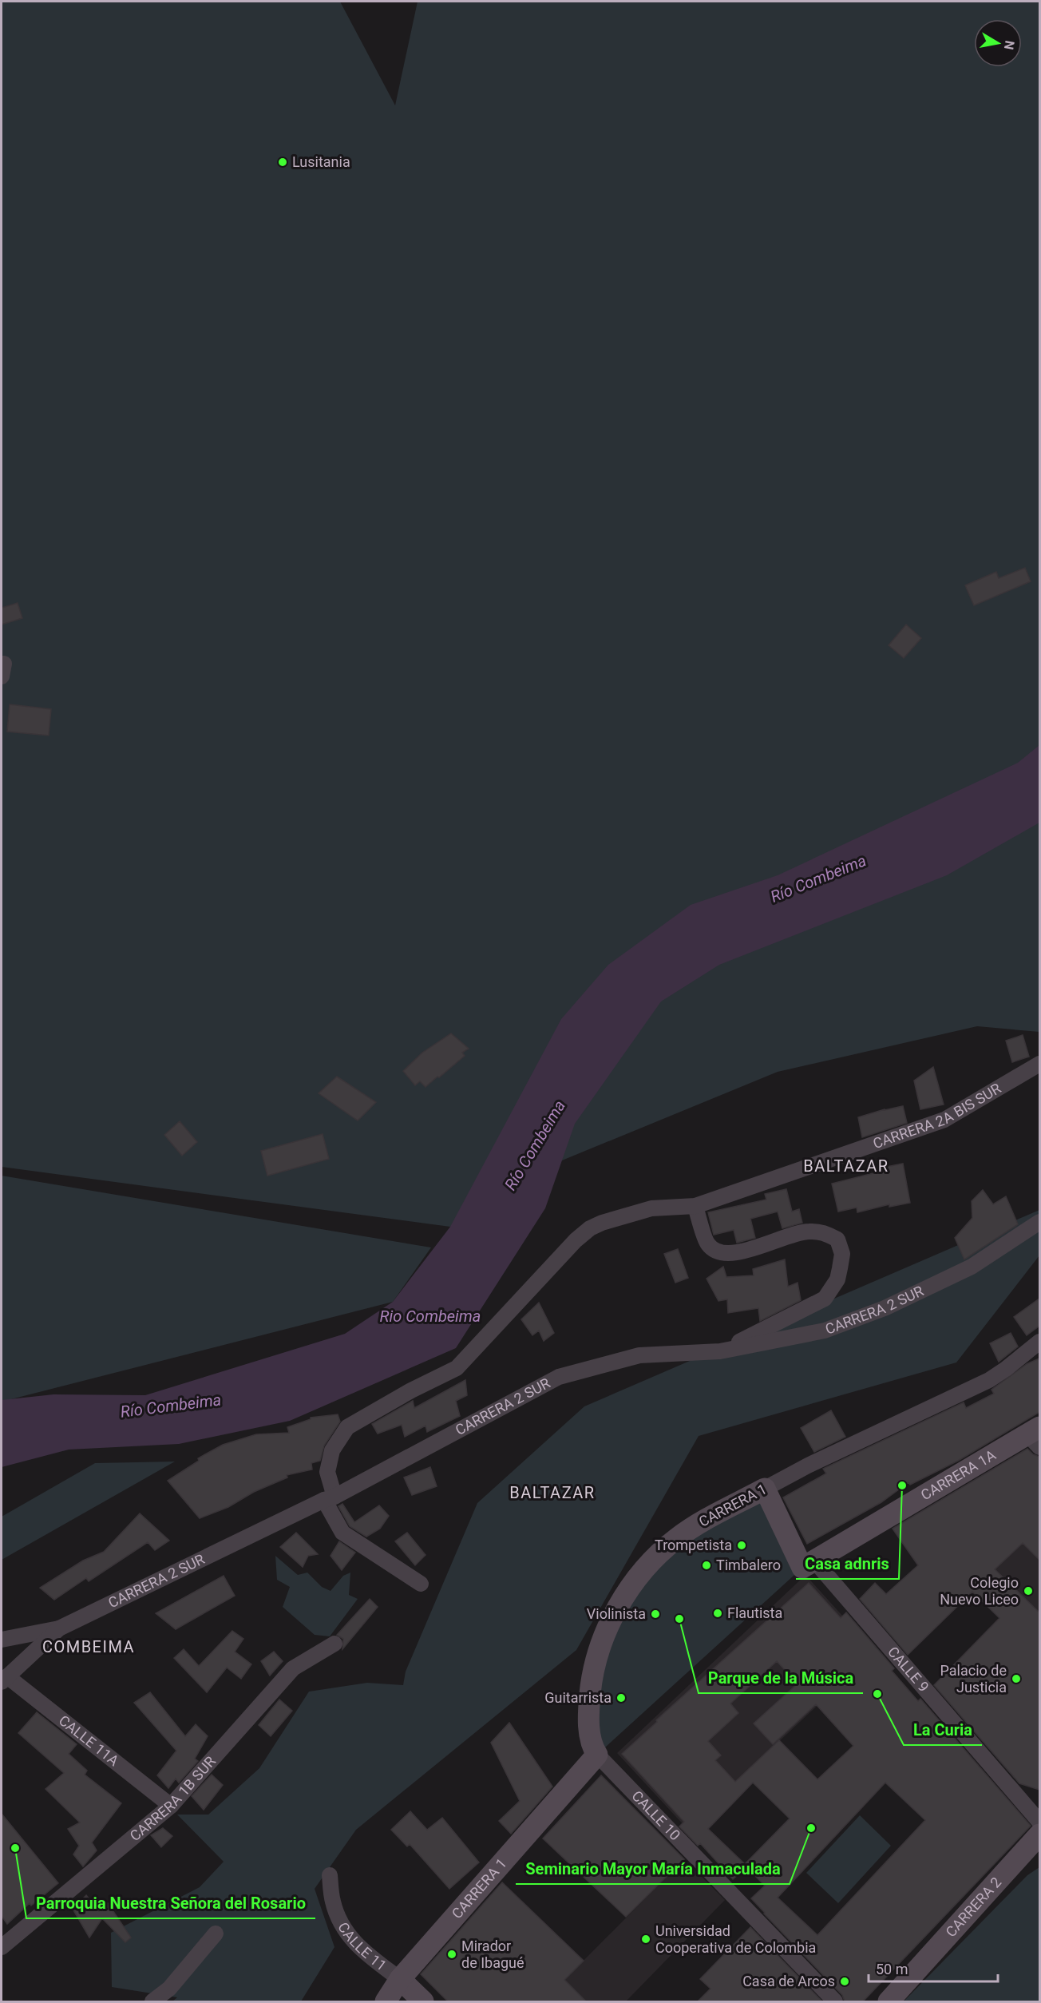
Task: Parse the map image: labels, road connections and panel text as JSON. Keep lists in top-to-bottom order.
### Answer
{
  "streets": {
    "street": [
      "CARRERA 2A BIS SUR",
      "CARRERA 2 SUR",
      "CARRERA 1A",
      "CARRERA 1",
      "CALLE 9",
      "CALLE 11A",
      "CARRERA 1B SUR",
      "CALLE 10",
      "CARRERA 2",
      "CALLE 11"
    ]
  },
  "crossings": [
    ["CARRERA 2A BIS SUR", "CARRERA 2 SUR"],
    ["CARRERA 2 SUR", "CALLE 11A"],
    ["CARRERA 1A", "CALLE 9"],
    ["CARRERA 1", "CALLE 9"],
    ["CARRERA 1", "CALLE 10"],
    ["CARRERA 1", "CALLE 11"],
    ["CALLE 11A", "CARRERA 1B SUR"]
  ],
  "districts": ["BALTAZAR", "BALTAZAR", "COMBEIMA"],
  "water": ["Río Combeima", "Rio Combeima"],
  "places": [
    "Lusitania",
    "Casa adnris",
    "Trompetista",
    "Timbalero",
    "Colegio Nuevo Liceo",
    "Flautista",
    "Violinista",
    "Parque de la Música",
    "Palacio de Justicia",
    "La Curia",
    "Guitarrista",
    "Seminario Mayor María Inmaculada",
    "Parroquia Nuestra Señora del Rosario",
    "Universidad Cooperativa de Colombia",
    "Mirador de Ibagué",
    "Casa de Arcos"
  ],
  "scale_bar": "50 m",
  "north": "right"
}
